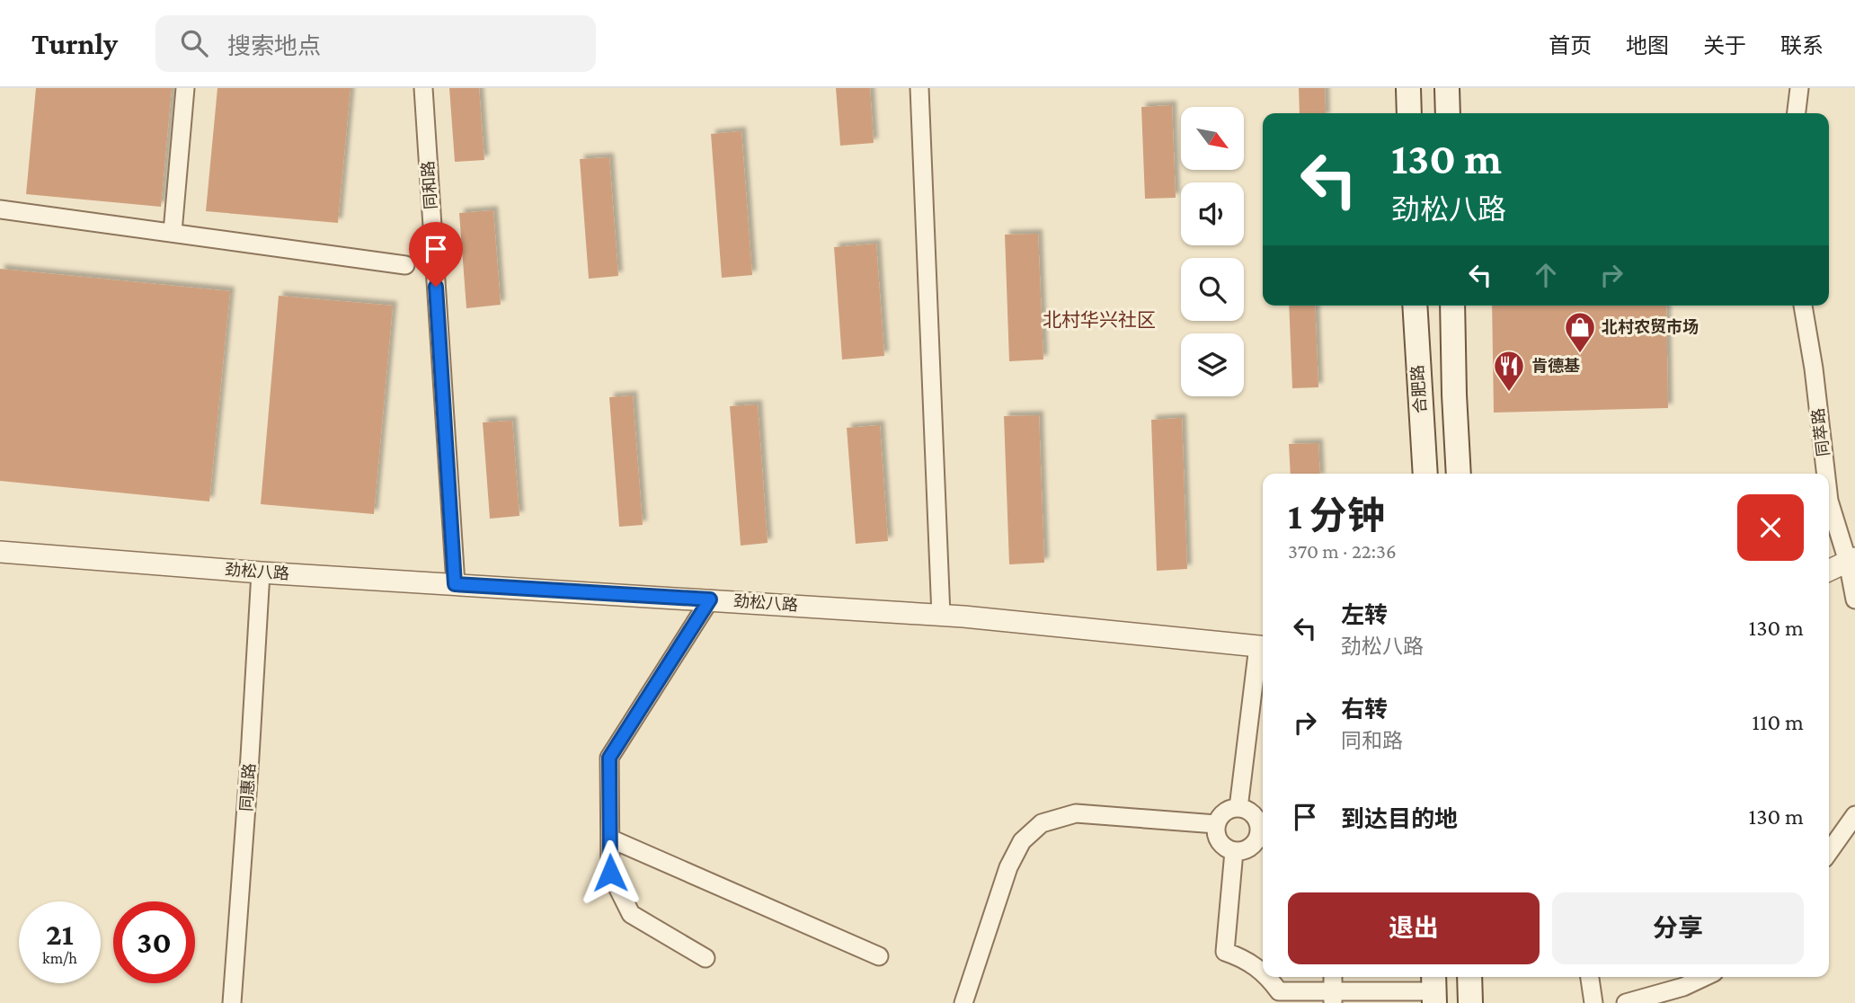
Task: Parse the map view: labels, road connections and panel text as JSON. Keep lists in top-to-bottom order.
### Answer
{
  "streets": {
    "main road": ["合肥路"],
    "street": [
      "同和路",
      "同萃路",
      "劲松八路",
      "同惠路"
    ]
  },
  "crossings": [
    ["同和路", "劲松八路"],
    ["劲松八路", "同惠路"]
  ],
  "districts": ["北村华兴社区"],
  "places": {
    "shop": ["北村农贸市场"],
    "restaurant": ["肯德基"]
  },
  "north": "bottom right",
  "page": {
    "header": "Turnly",
    "search": "搜索地点",
    "nav": [
      "首页",
      "地图",
      "关于",
      "联系"
    ],
    "turn": ["130 m", "劲松八路"],
    "heading": ["1 分钟", "370 m · 22:36"],
    "list": [
      {
        "name": "左转",
        "note": "劲松八路",
        "value": "130 m"
      },
      {
        "name": "右转",
        "note": "同和路",
        "value": "110 m"
      },
      {
        "name": "到达目的地",
        "value": "130 m"
      }
    ],
    "buttons": ["退出", "分享"],
    "speed": "21 km/h",
    "limit": "30"
  }
}
